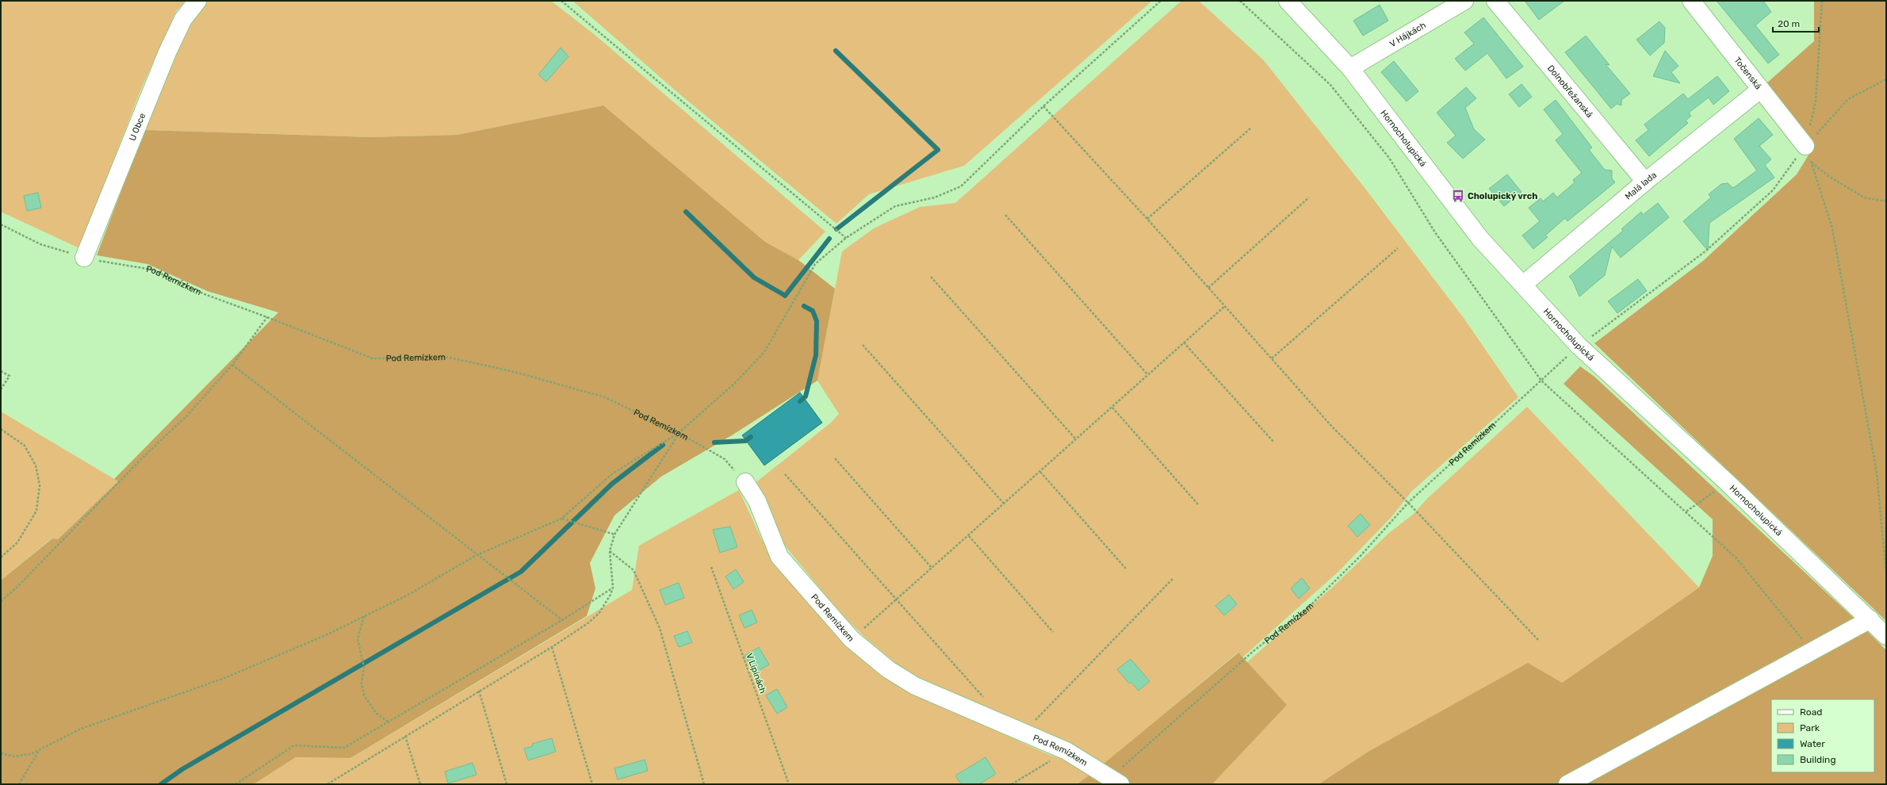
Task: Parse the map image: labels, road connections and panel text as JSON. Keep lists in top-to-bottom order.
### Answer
{
  "streets": {
    "street": [
      "V Hájkách",
      "Točenská",
      "Dolnobřežanská",
      "U Obce",
      "Hornocholupická",
      "Malá lada",
      "Pod Remízkem"
    ],
    "path": ["V Lipinách"]
  },
  "crossings": [
    ["V Hájkách", "Hornocholupická"],
    ["Točenská", "Malá lada"],
    ["Točenská", "Pod Remízkem"],
    ["Dolnobřežanská", "Malá lada"],
    ["U Obce", "Pod Remízkem"],
    ["Hornocholupická", "Malá lada"],
    ["Hornocholupická", "Pod Remízkem"]
  ],
  "places": {
    "bus stop": ["Cholupický vrch"]
  },
  "legend": [
    "Road",
    "Park",
    "Water",
    "Building"
  ],
  "scale_bar": "20 m"
}
